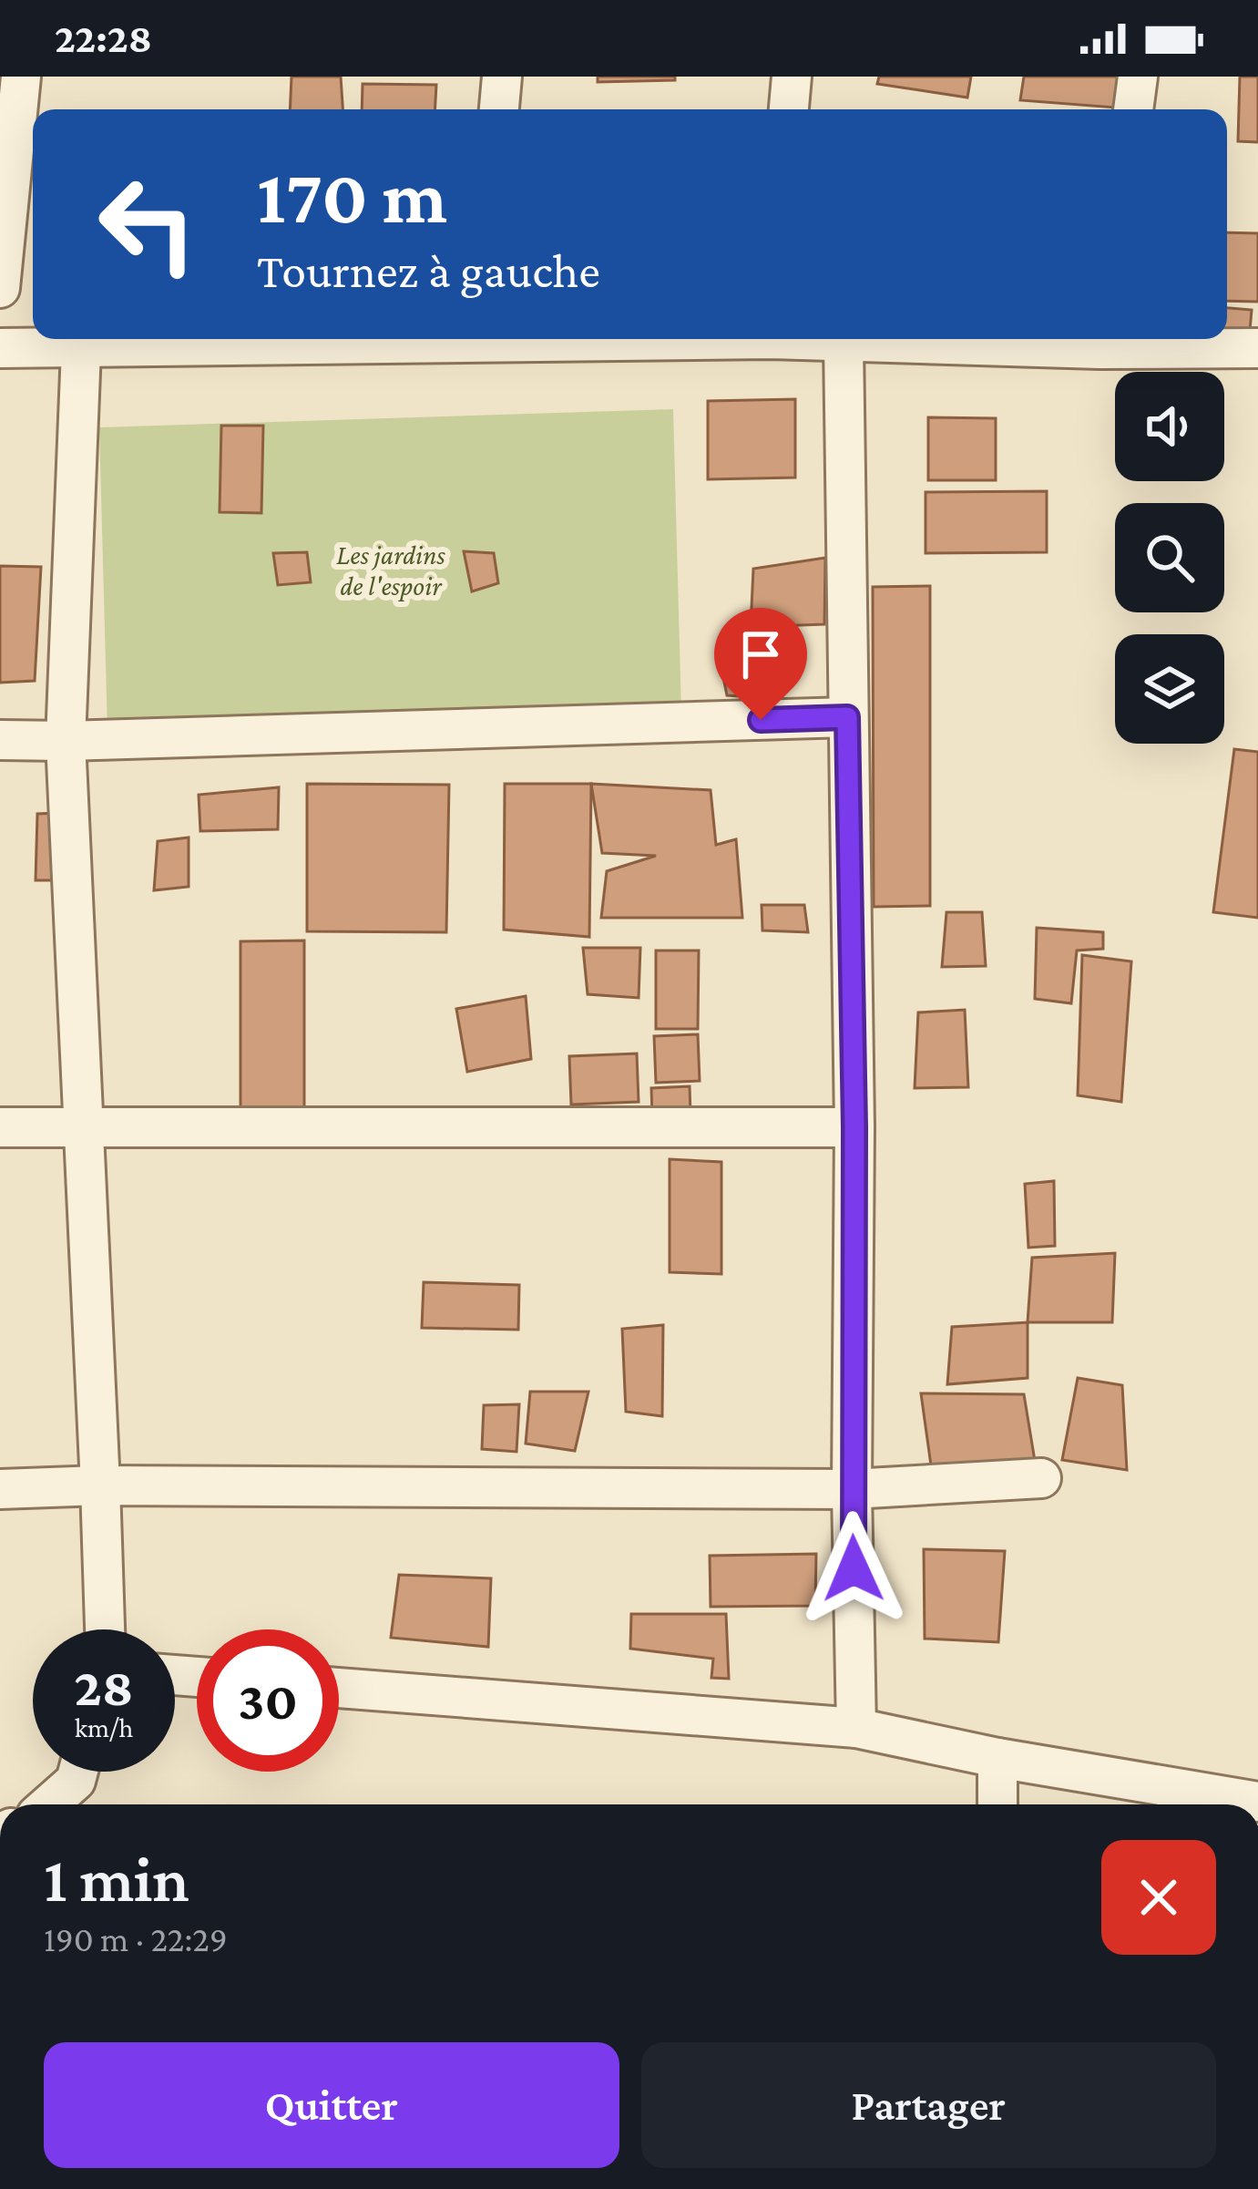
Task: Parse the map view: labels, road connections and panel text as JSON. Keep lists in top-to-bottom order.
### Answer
{
  "parks": ["Les jardins de l'espoir"],
  "page": {
    "status": "22:28",
    "turn": ["170 m", "Tournez à gauche"],
    "speed": "28 km/h",
    "limit": "30",
    "heading": ["1 min", "190 m · 22:29"],
    "buttons": ["Quitter", "Partager"]
  }
}
